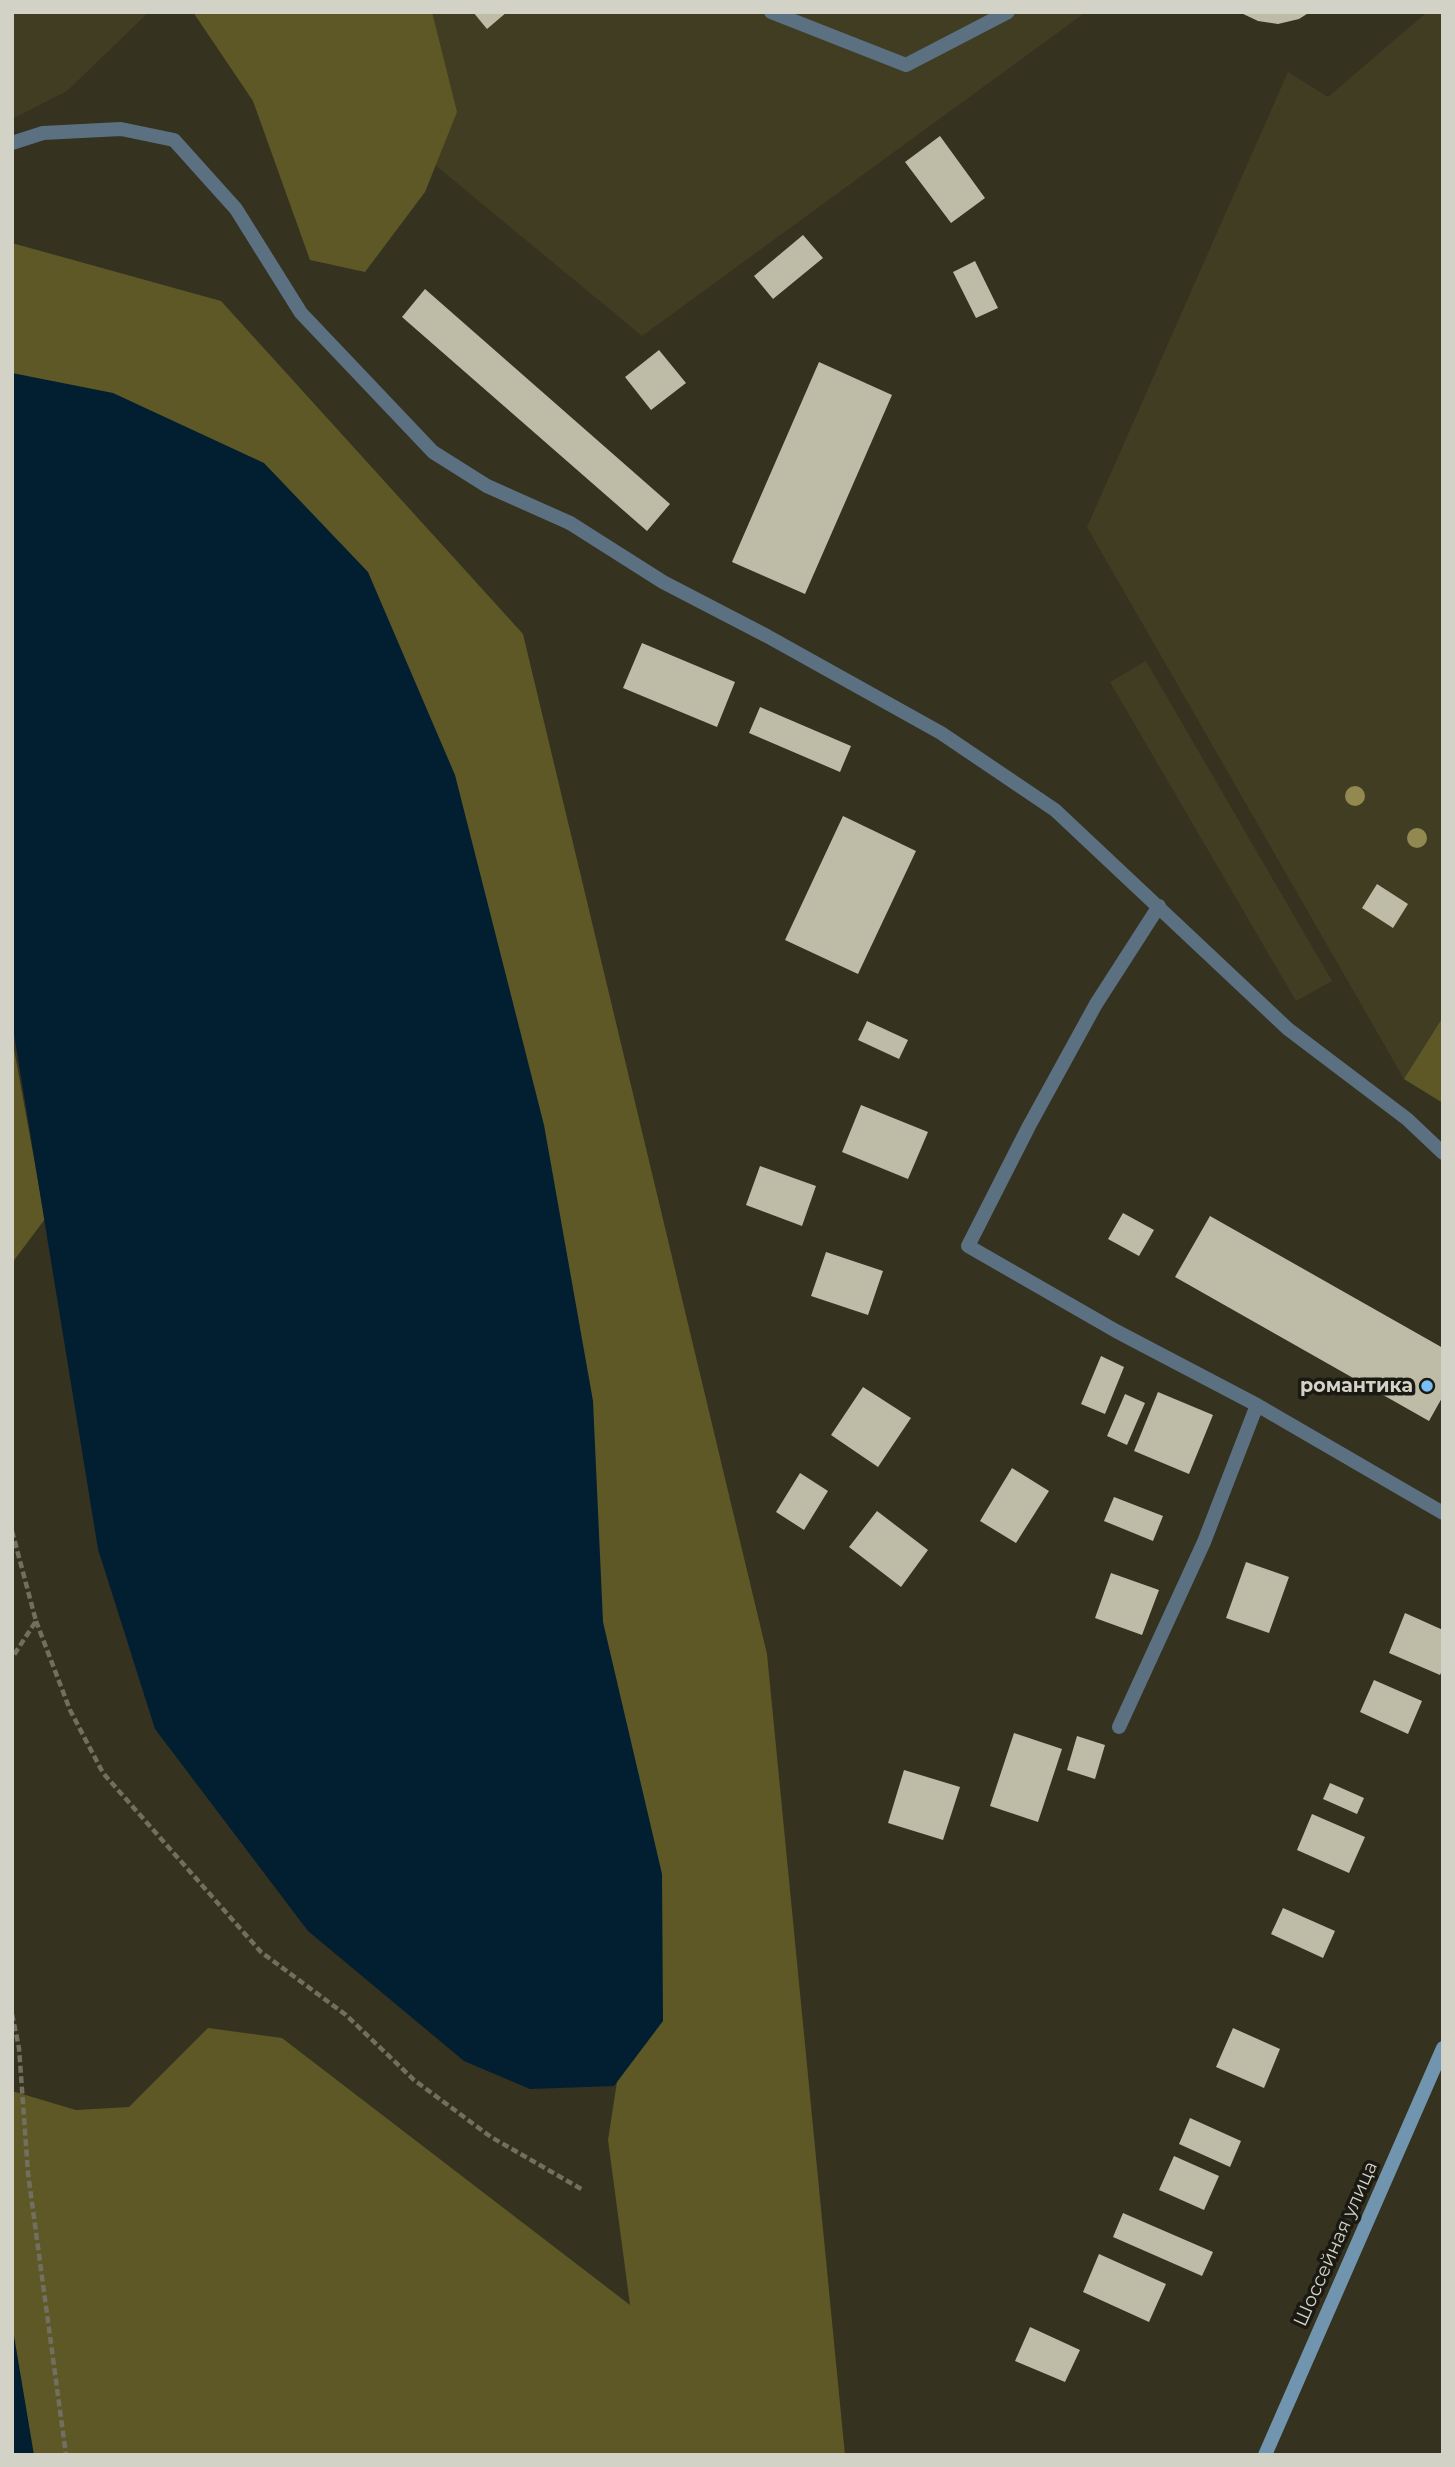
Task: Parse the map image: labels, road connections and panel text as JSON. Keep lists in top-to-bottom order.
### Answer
{
  "streets": {
    "street": ["Шоссейная улица"]
  },
  "places": ["романтика"]
}
